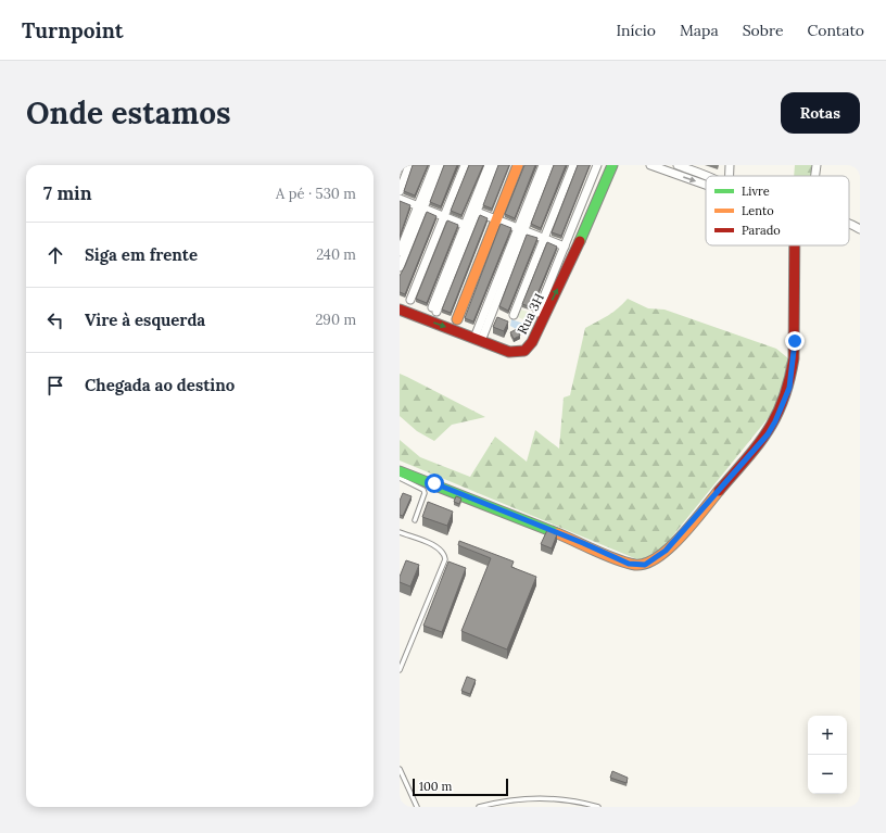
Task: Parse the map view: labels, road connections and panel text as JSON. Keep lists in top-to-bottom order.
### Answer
{
  "streets": {
    "street": ["Rua 3H"]
  },
  "legend": ["Livre", "Lento", "Parado"],
  "scale_bar": "100 m",
  "page": {
    "header": "Turnpoint",
    "nav": [
      "Início",
      "Mapa",
      "Sobre",
      "Contato"
    ],
    "buttons": "Rotas",
    "title": "Onde estamos",
    "heading": ["7 min", "A pé · 530 m"],
    "list": [
      ["Siga em frente", "240 m"],
      ["Vire à esquerda", "290 m"],
      "Chegada ao destino"
    ],
    "map_buttons": ["+", "−"],
    "scale": "100 m"
  }
}
